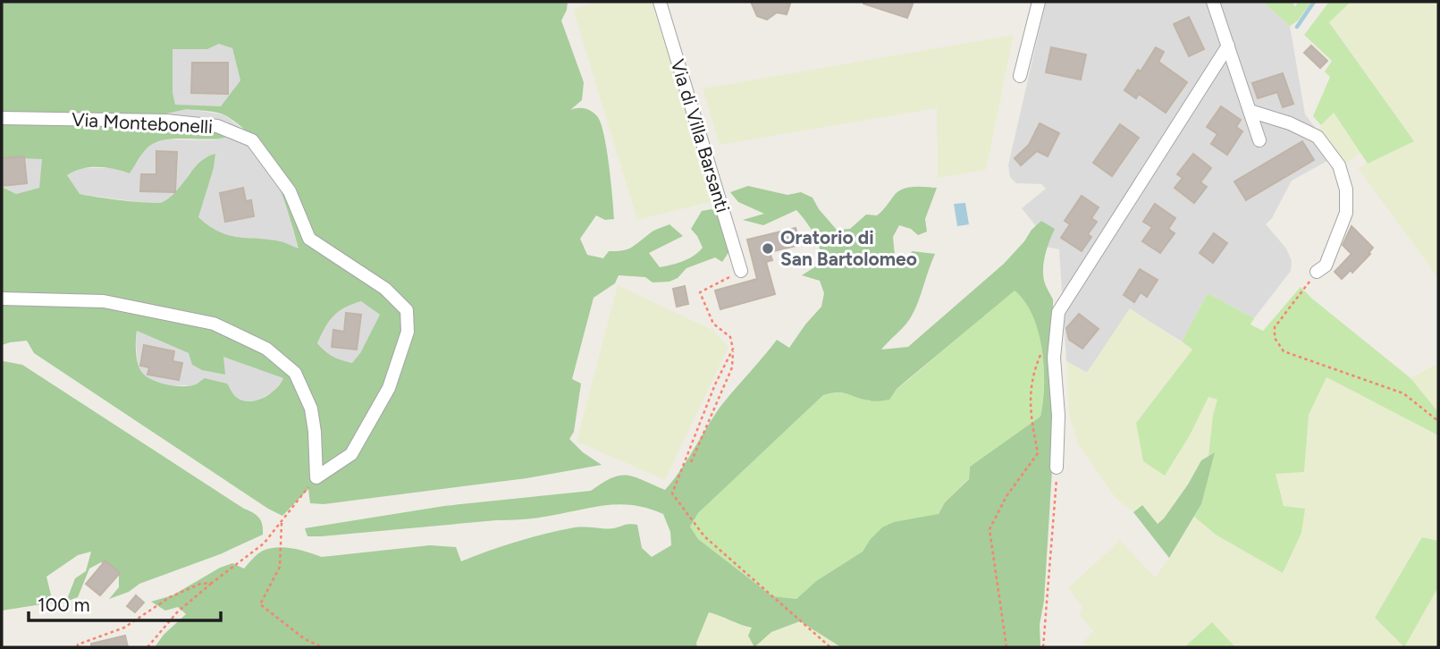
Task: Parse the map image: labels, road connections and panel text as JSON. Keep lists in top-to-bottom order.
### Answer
{
  "streets": {
    "street": ["Via Montebonelli", "Via di Villa Barsanti"]
  },
  "places": ["Oratorio di San Bartolomeo"],
  "scale_bar": "100 m"
}
